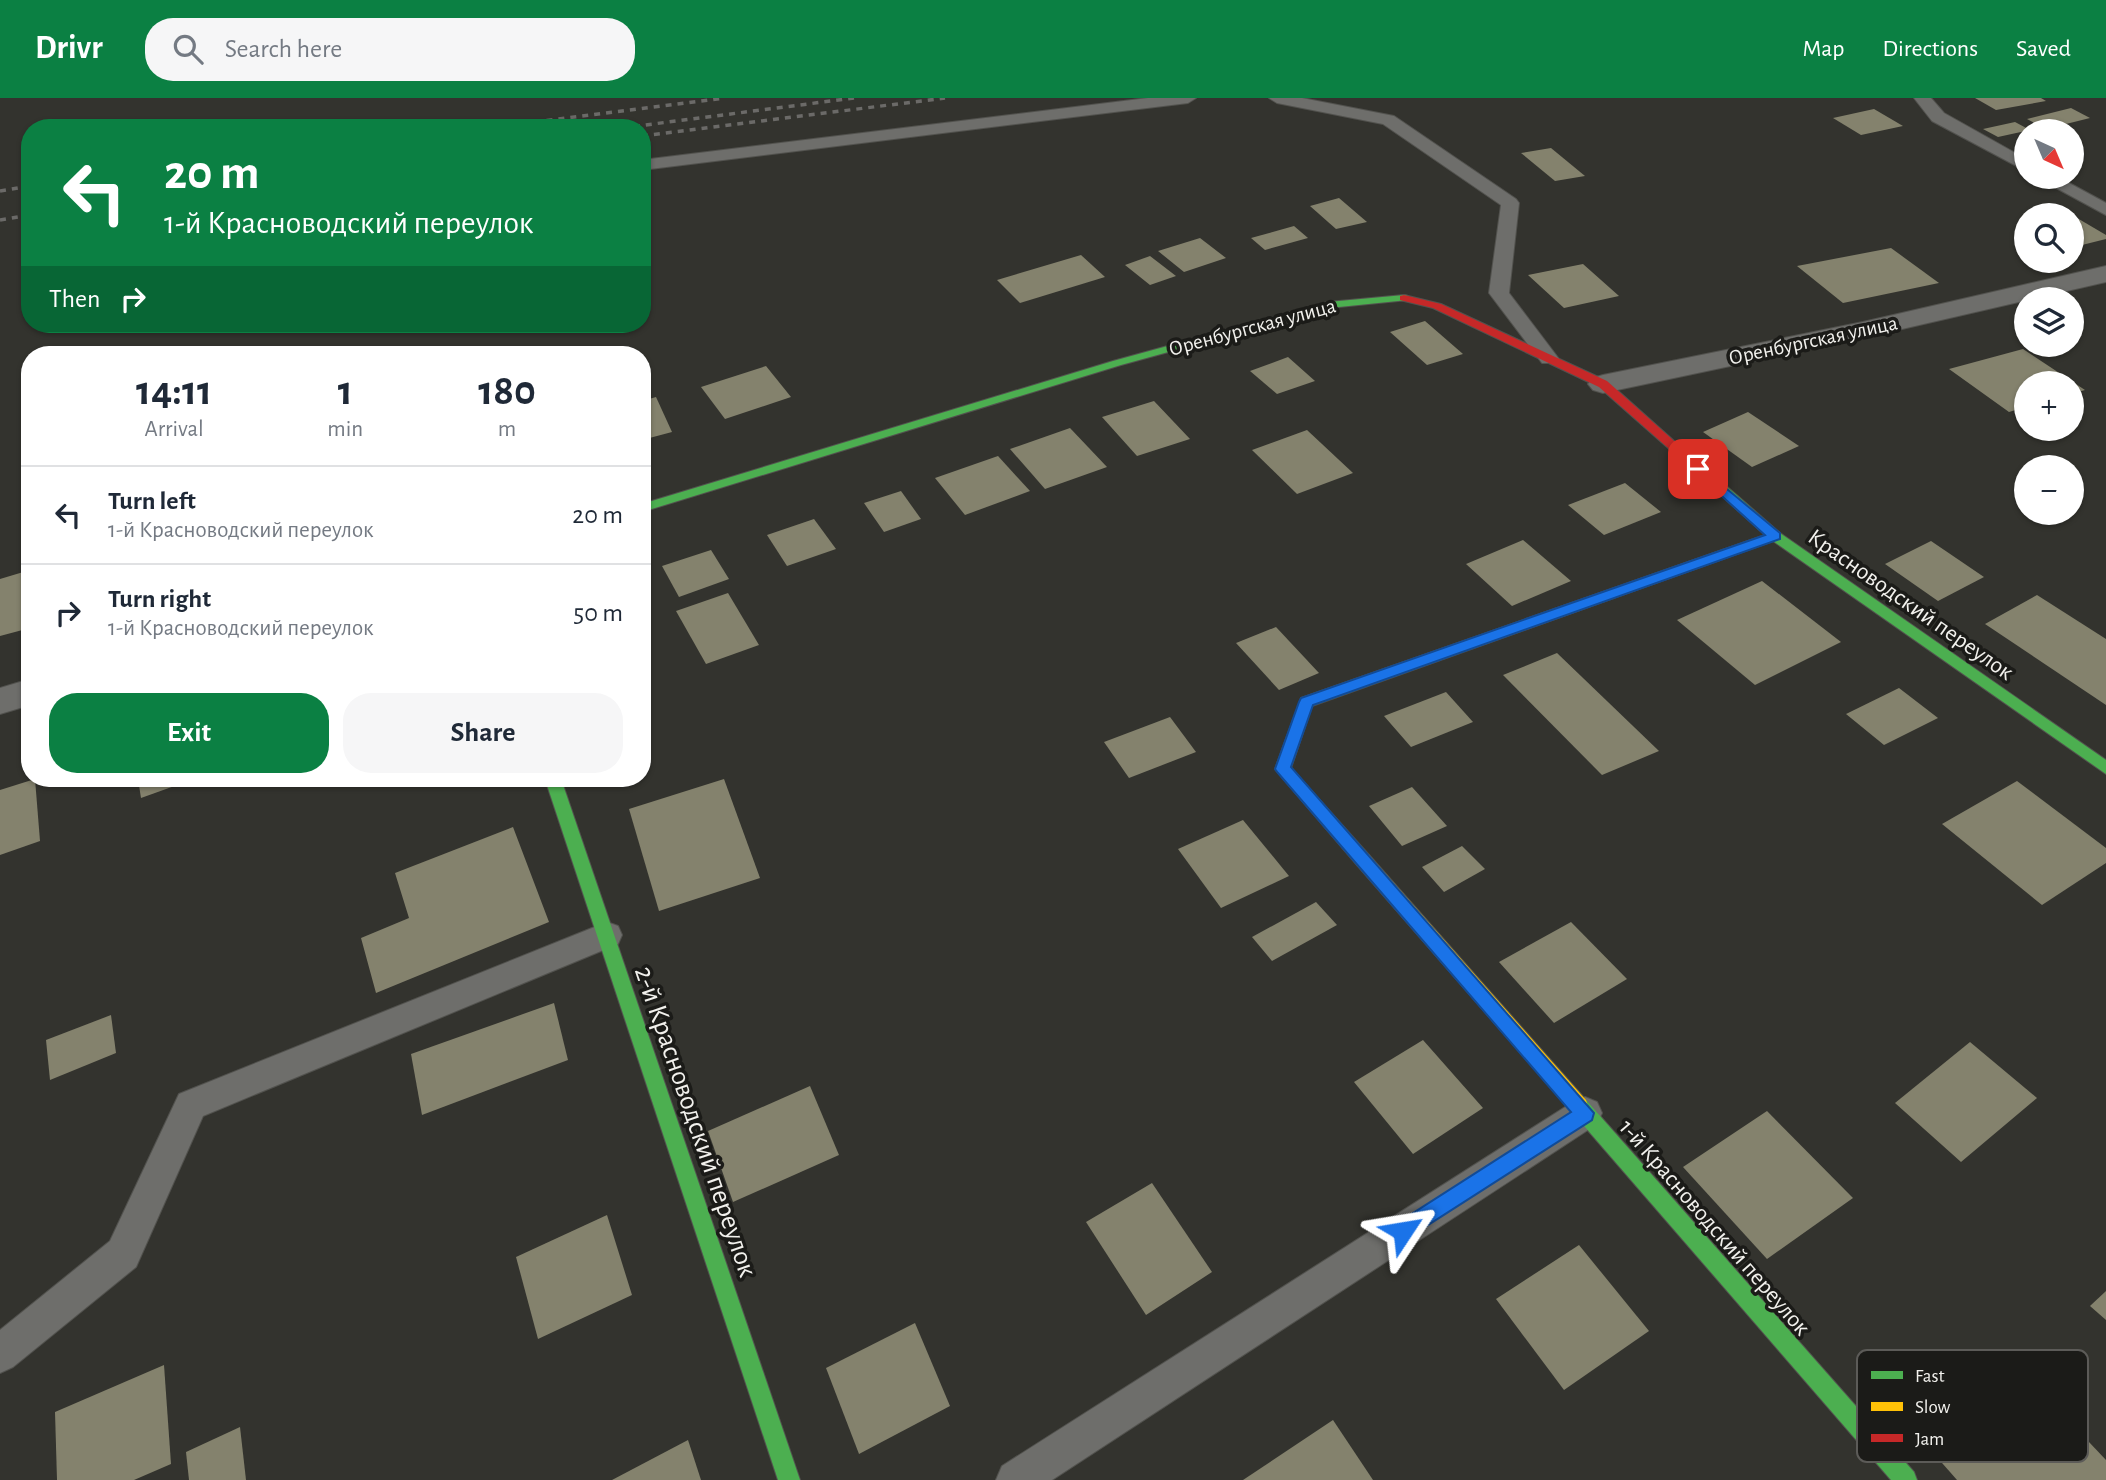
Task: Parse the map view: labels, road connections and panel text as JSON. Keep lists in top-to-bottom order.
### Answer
{
  "streets": {
    "street": [
      "Оренбургская улица",
      "Красноводский переулок",
      "2-й Красноводский переулок",
      "1-й Красноводский переулок"
    ]
  },
  "crossings": [
    ["Оренбургская улица", "Красноводский переулок"],
    ["Красноводский переулок", "1-й Красноводский переулок"]
  ],
  "legend": ["Fast", "Slow", "Jam"],
  "north": "bottom right",
  "page": {
    "header": "Drivr",
    "search": "Search here",
    "nav": ["Map", "Directions", "Saved"],
    "map_buttons": ["+", "−"],
    "turn": ["20 m", "1-й Красноводский переулок"],
    "then": "Then",
    "eta": [
      "14:11",
      "Arrival",
      "1",
      "min",
      "180",
      "m"
    ],
    "list": [
      {
        "name": "Turn left",
        "note": "1-й Красноводский переулок",
        "value": "20 m"
      },
      {
        "name": "Turn right",
        "note": "1-й Красноводский переулок",
        "value": "50 m"
      }
    ],
    "buttons": ["Exit", "Share"]
  }
}
